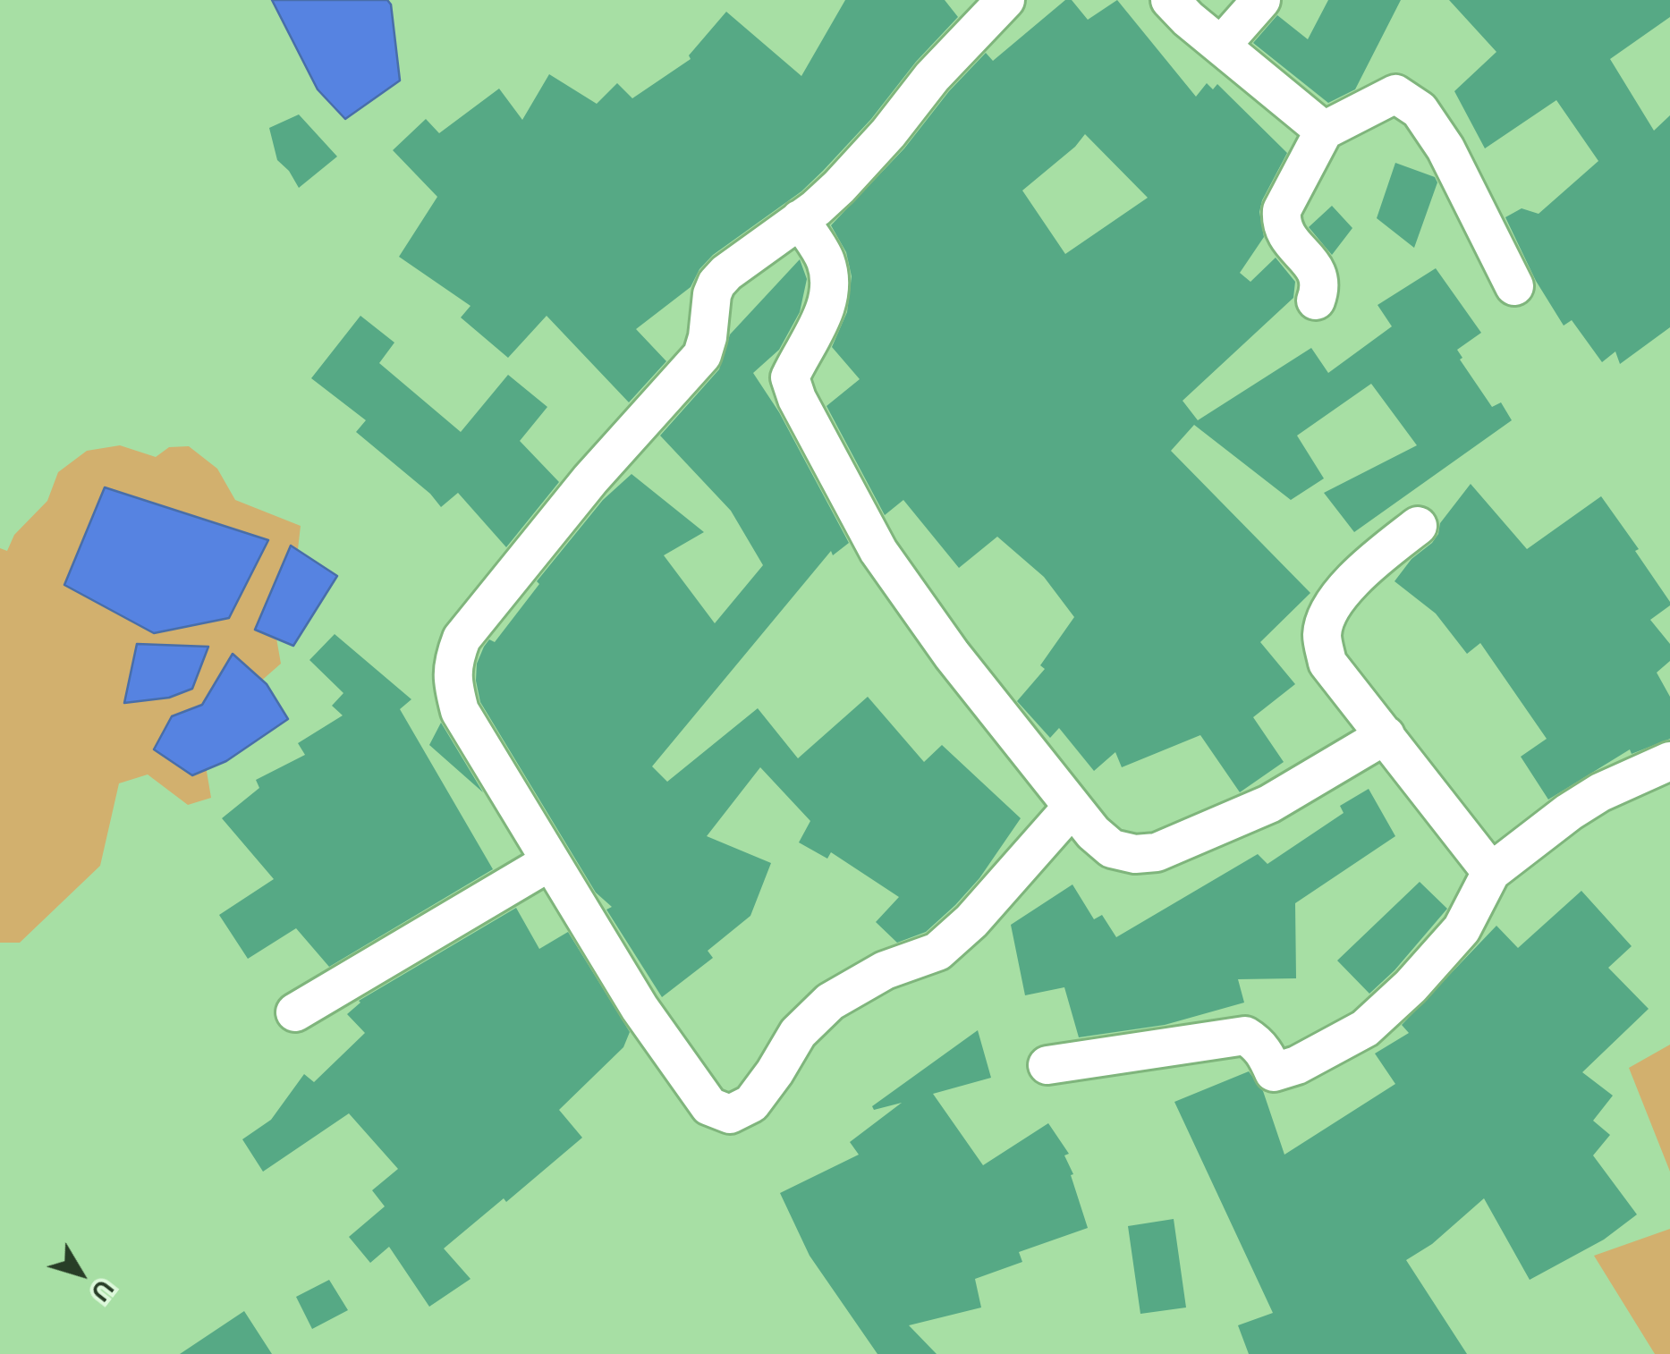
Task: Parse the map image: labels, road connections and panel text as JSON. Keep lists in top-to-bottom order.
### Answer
{
  "north": "bottom right"
}
